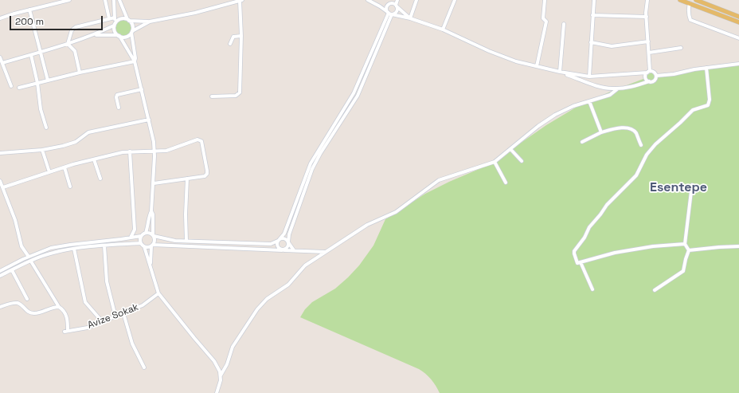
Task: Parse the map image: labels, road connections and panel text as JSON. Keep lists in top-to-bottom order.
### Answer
{
  "streets": {
    "street": ["Avize Sokak"]
  },
  "districts": ["Esentepe"],
  "scale_bar": "200 m"
}
